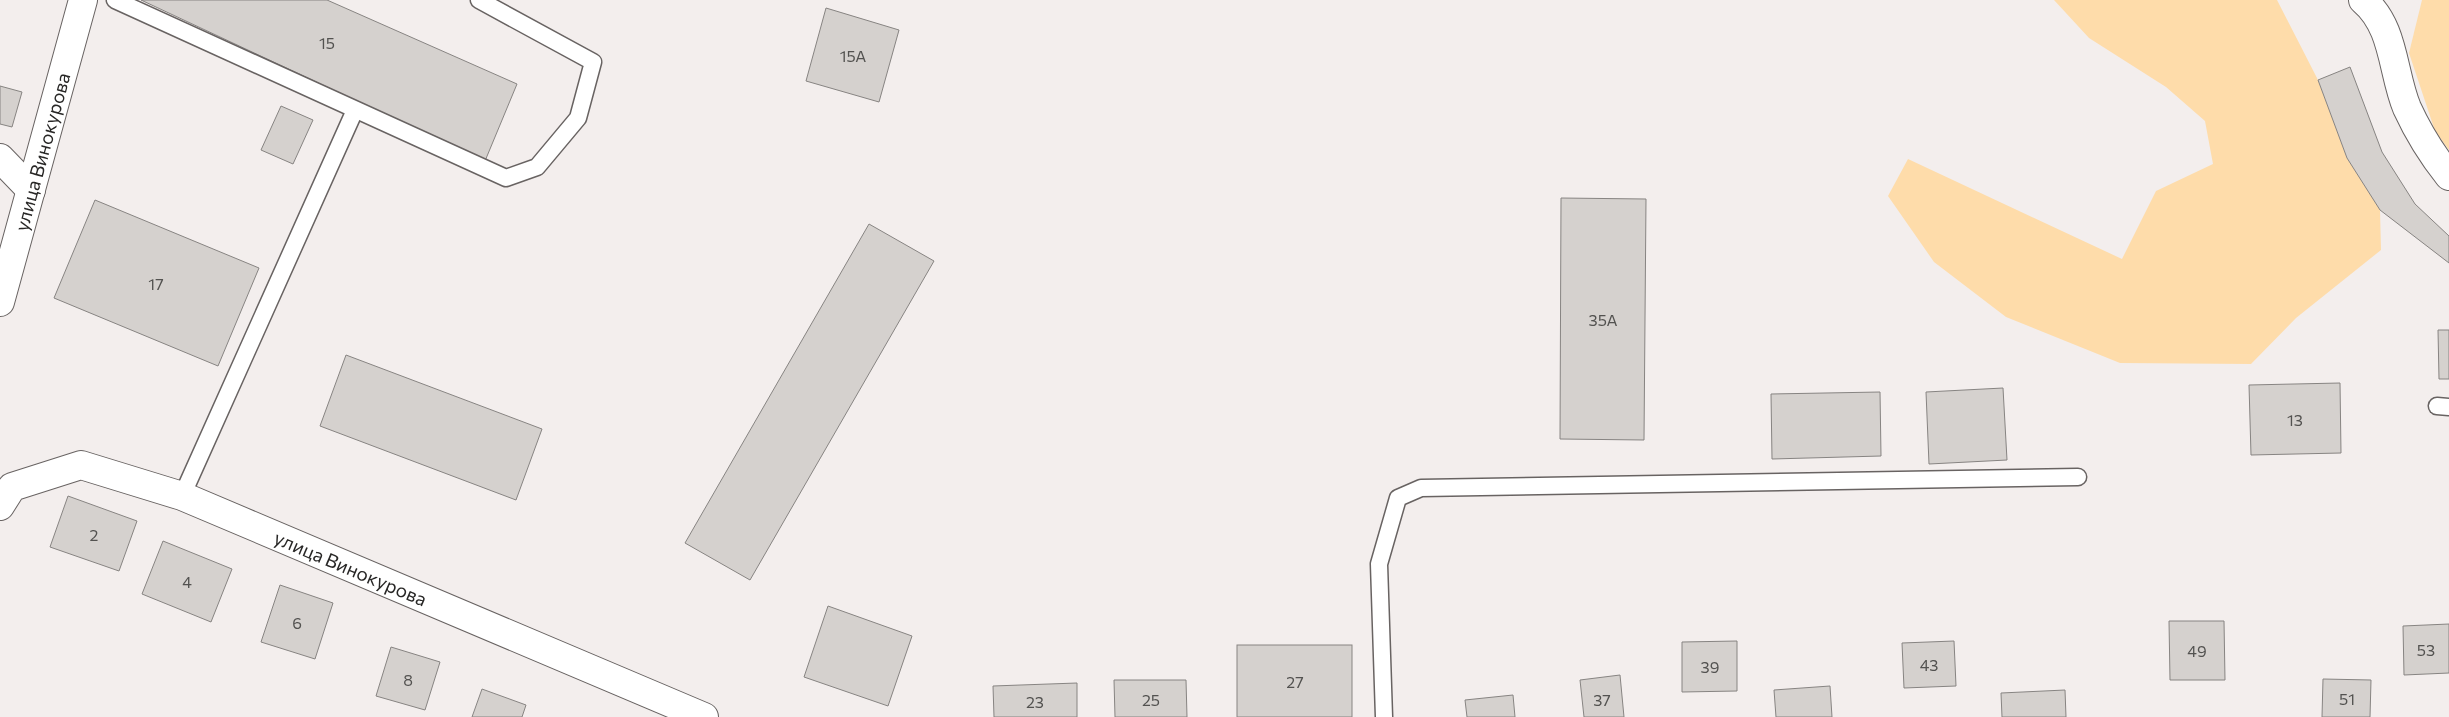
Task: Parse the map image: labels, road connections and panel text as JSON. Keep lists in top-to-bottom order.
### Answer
{
  "streets": {
    "street": ["улица Винокурова"]
  },
  "house_numbers": [
    "15",
    "15А",
    "17",
    "35А",
    "13",
    "2",
    "4",
    "6",
    "53",
    "49",
    "43",
    "39",
    "8",
    "27",
    "51",
    "25",
    "37",
    "23"
  ]
}
